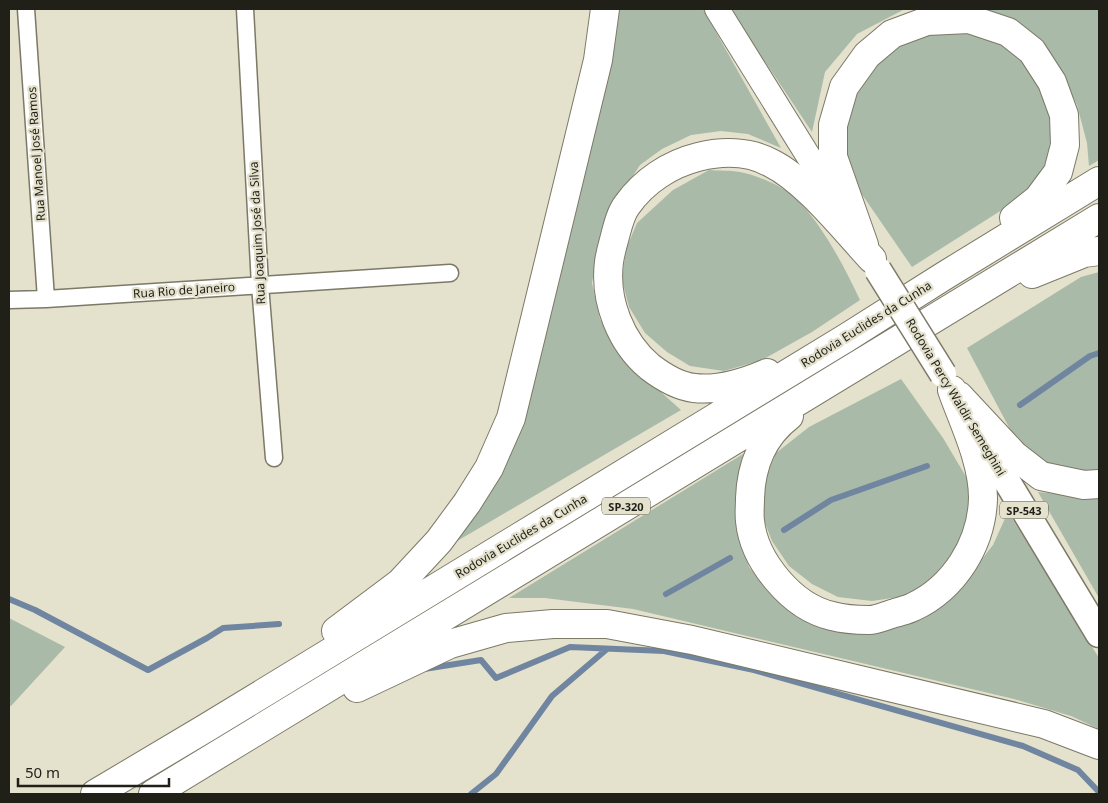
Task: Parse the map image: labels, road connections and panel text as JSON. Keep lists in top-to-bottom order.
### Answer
{
  "streets": {
    "highway": ["Rodovia Euclides da Cunha", "SP-320"],
    "main road": ["Rodovia Percy Waldir Semeghini", "SP-543"],
    "street": ["Rua Manoel José Ramos", "Rua Joaquim José da Silva", "Rua Rio de Janeiro"]
  },
  "crossings": [
    ["Rua Manoel José Ramos", "Rua Rio de Janeiro"],
    ["Rua Joaquim José da Silva", "Rua Rio de Janeiro"]
  ],
  "scale_bar": "50 m"
}
